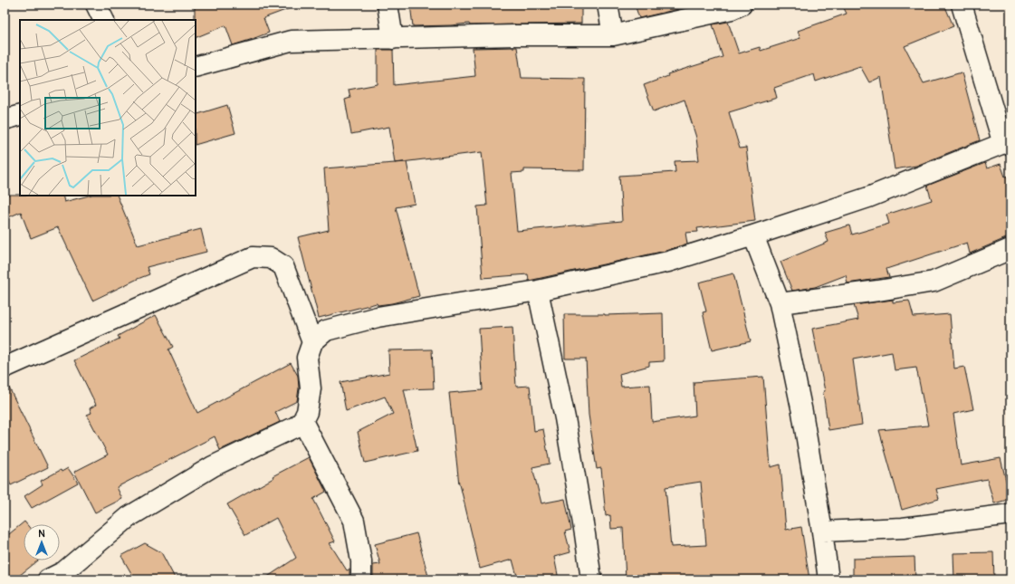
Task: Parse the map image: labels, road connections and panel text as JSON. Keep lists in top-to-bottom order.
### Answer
{
  "north": "top"
}
